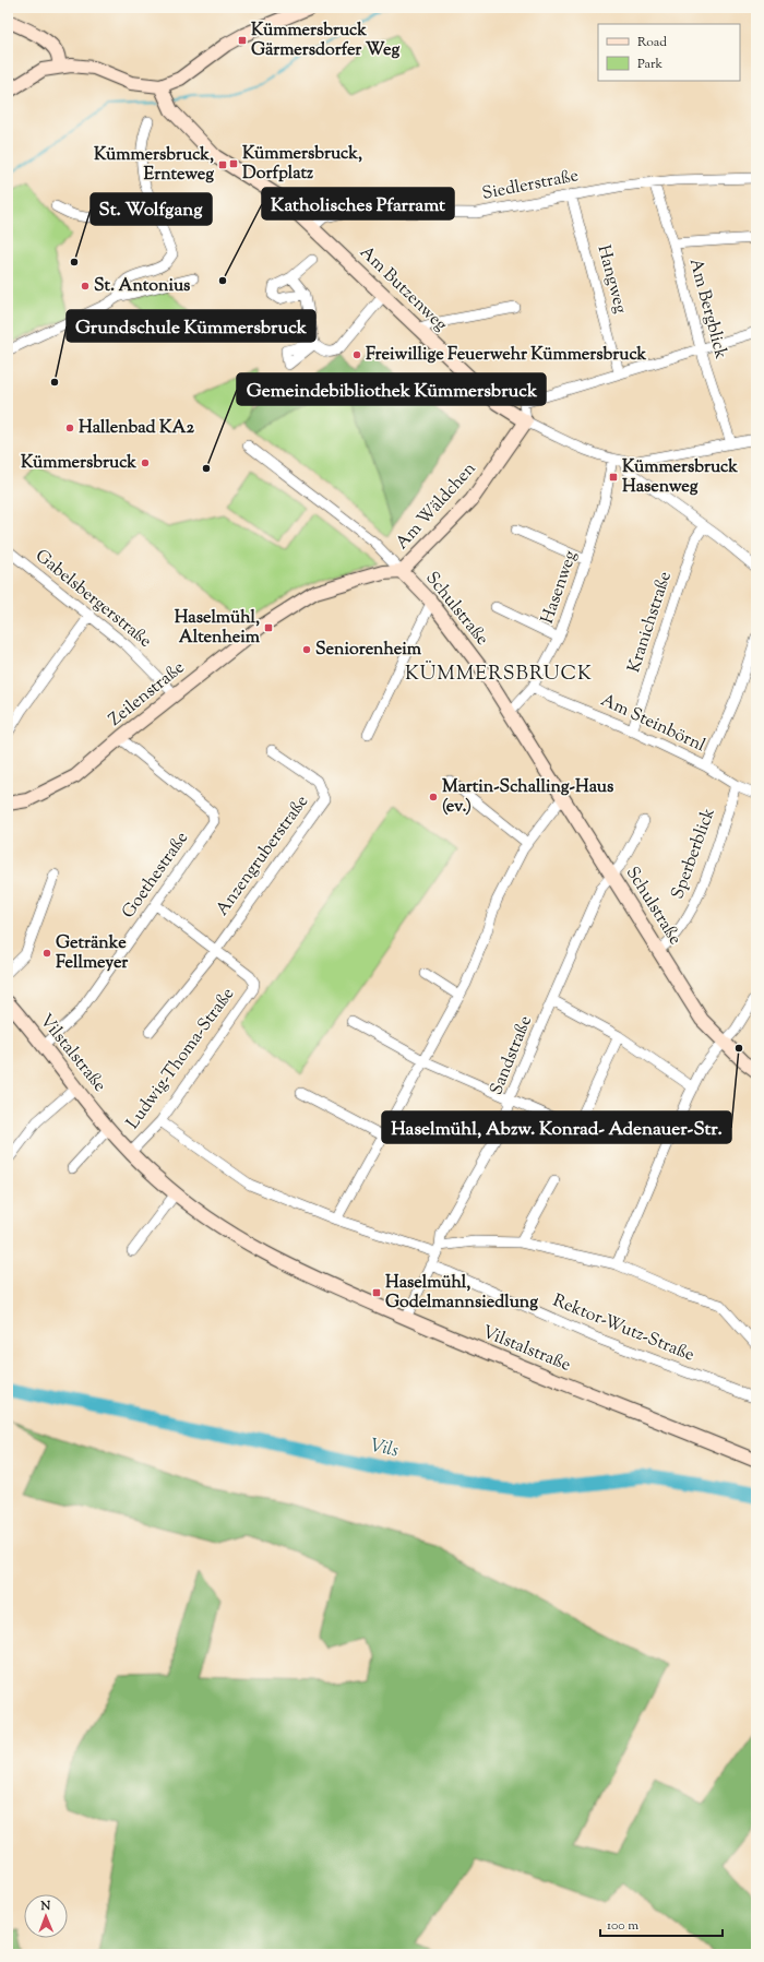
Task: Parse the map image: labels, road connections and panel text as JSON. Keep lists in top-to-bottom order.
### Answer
{
  "streets": {
    "street": [
      "Siedlerstraße",
      "Hangweg",
      "Am Butzenweg",
      "Am Bergblick",
      "Am Wäldchen",
      "Hasenweg",
      "Gabelsbergerstraße",
      "Schulstraße",
      "Kranichstraße",
      "Zeilenstraße",
      "Am Steinbörnl",
      "Sperberblick",
      "Anzengruberstraße",
      "Goethestraße",
      "Vilstalstraße",
      "Sandstraße",
      "Ludwig-Thoma-Straße",
      "Rektor-Wutz-Straße"
    ]
  },
  "crossings": [
    ["Siedlerstraße", "Hangweg"],
    ["Siedlerstraße", "Am Butzenweg"],
    ["Siedlerstraße", "Am Bergblick"],
    ["Am Butzenweg", "Am Bergblick"],
    ["Am Butzenweg", "Am Wäldchen"],
    ["Am Butzenweg", "Hasenweg"],
    ["Am Wäldchen", "Schulstraße"],
    ["Am Wäldchen", "Zeilenstraße"],
    ["Hasenweg", "Schulstraße"],
    ["Hasenweg", "Am Steinbörnl"],
    ["Gabelsbergerstraße", "Zeilenstraße"],
    ["Schulstraße", "Zeilenstraße"],
    ["Schulstraße", "Sperberblick"],
    ["Schulstraße", "Sandstraße"],
    ["Kranichstraße", "Am Steinbörnl"],
    ["Zeilenstraße", "Goethestraße"],
    ["Am Steinbörnl", "Sperberblick"],
    ["Anzengruberstraße", "Ludwig-Thoma-Straße"],
    ["Goethestraße", "Vilstalstraße"],
    ["Vilstalstraße", "Sandstraße"],
    ["Vilstalstraße", "Ludwig-Thoma-Straße"],
    ["Sandstraße", "Rektor-Wutz-Straße"]
  ],
  "districts": ["KÜMMERSBRUCK"],
  "water": ["Vils"],
  "places": {
    "transit": [
      "Kümmersbruck Gärmersdorfer Weg",
      "Kümmersbruck, Dorfplatz",
      "Kümmersbruck, Ernteweg",
      "Kümmersbruck Hasenweg",
      "Haselmühl, Altenheim",
      "Haselmühl, Godelmannsiedlung"
    ],
    "other": [
      "St. Wolfgang",
      "Katholisches Pfarramt",
      "St. Antonius",
      "Freiwillige Feuerwehr Kümmersbruck",
      "Grundschule Kümmersbruck",
      "Hallenbad KA2",
      "Kümmersbruck",
      "Gemeindebibliothek Kümmersbruck",
      "Seniorenheim",
      "Martin-Schalling-Haus (ev.)",
      "Getränke Fellmeyer",
      "Haselmühl, Abzw. Konrad- Adenauer-Str."
    ]
  },
  "legend": ["Road", "Park"],
  "scale_bar": "100 m",
  "north": "top"
}
